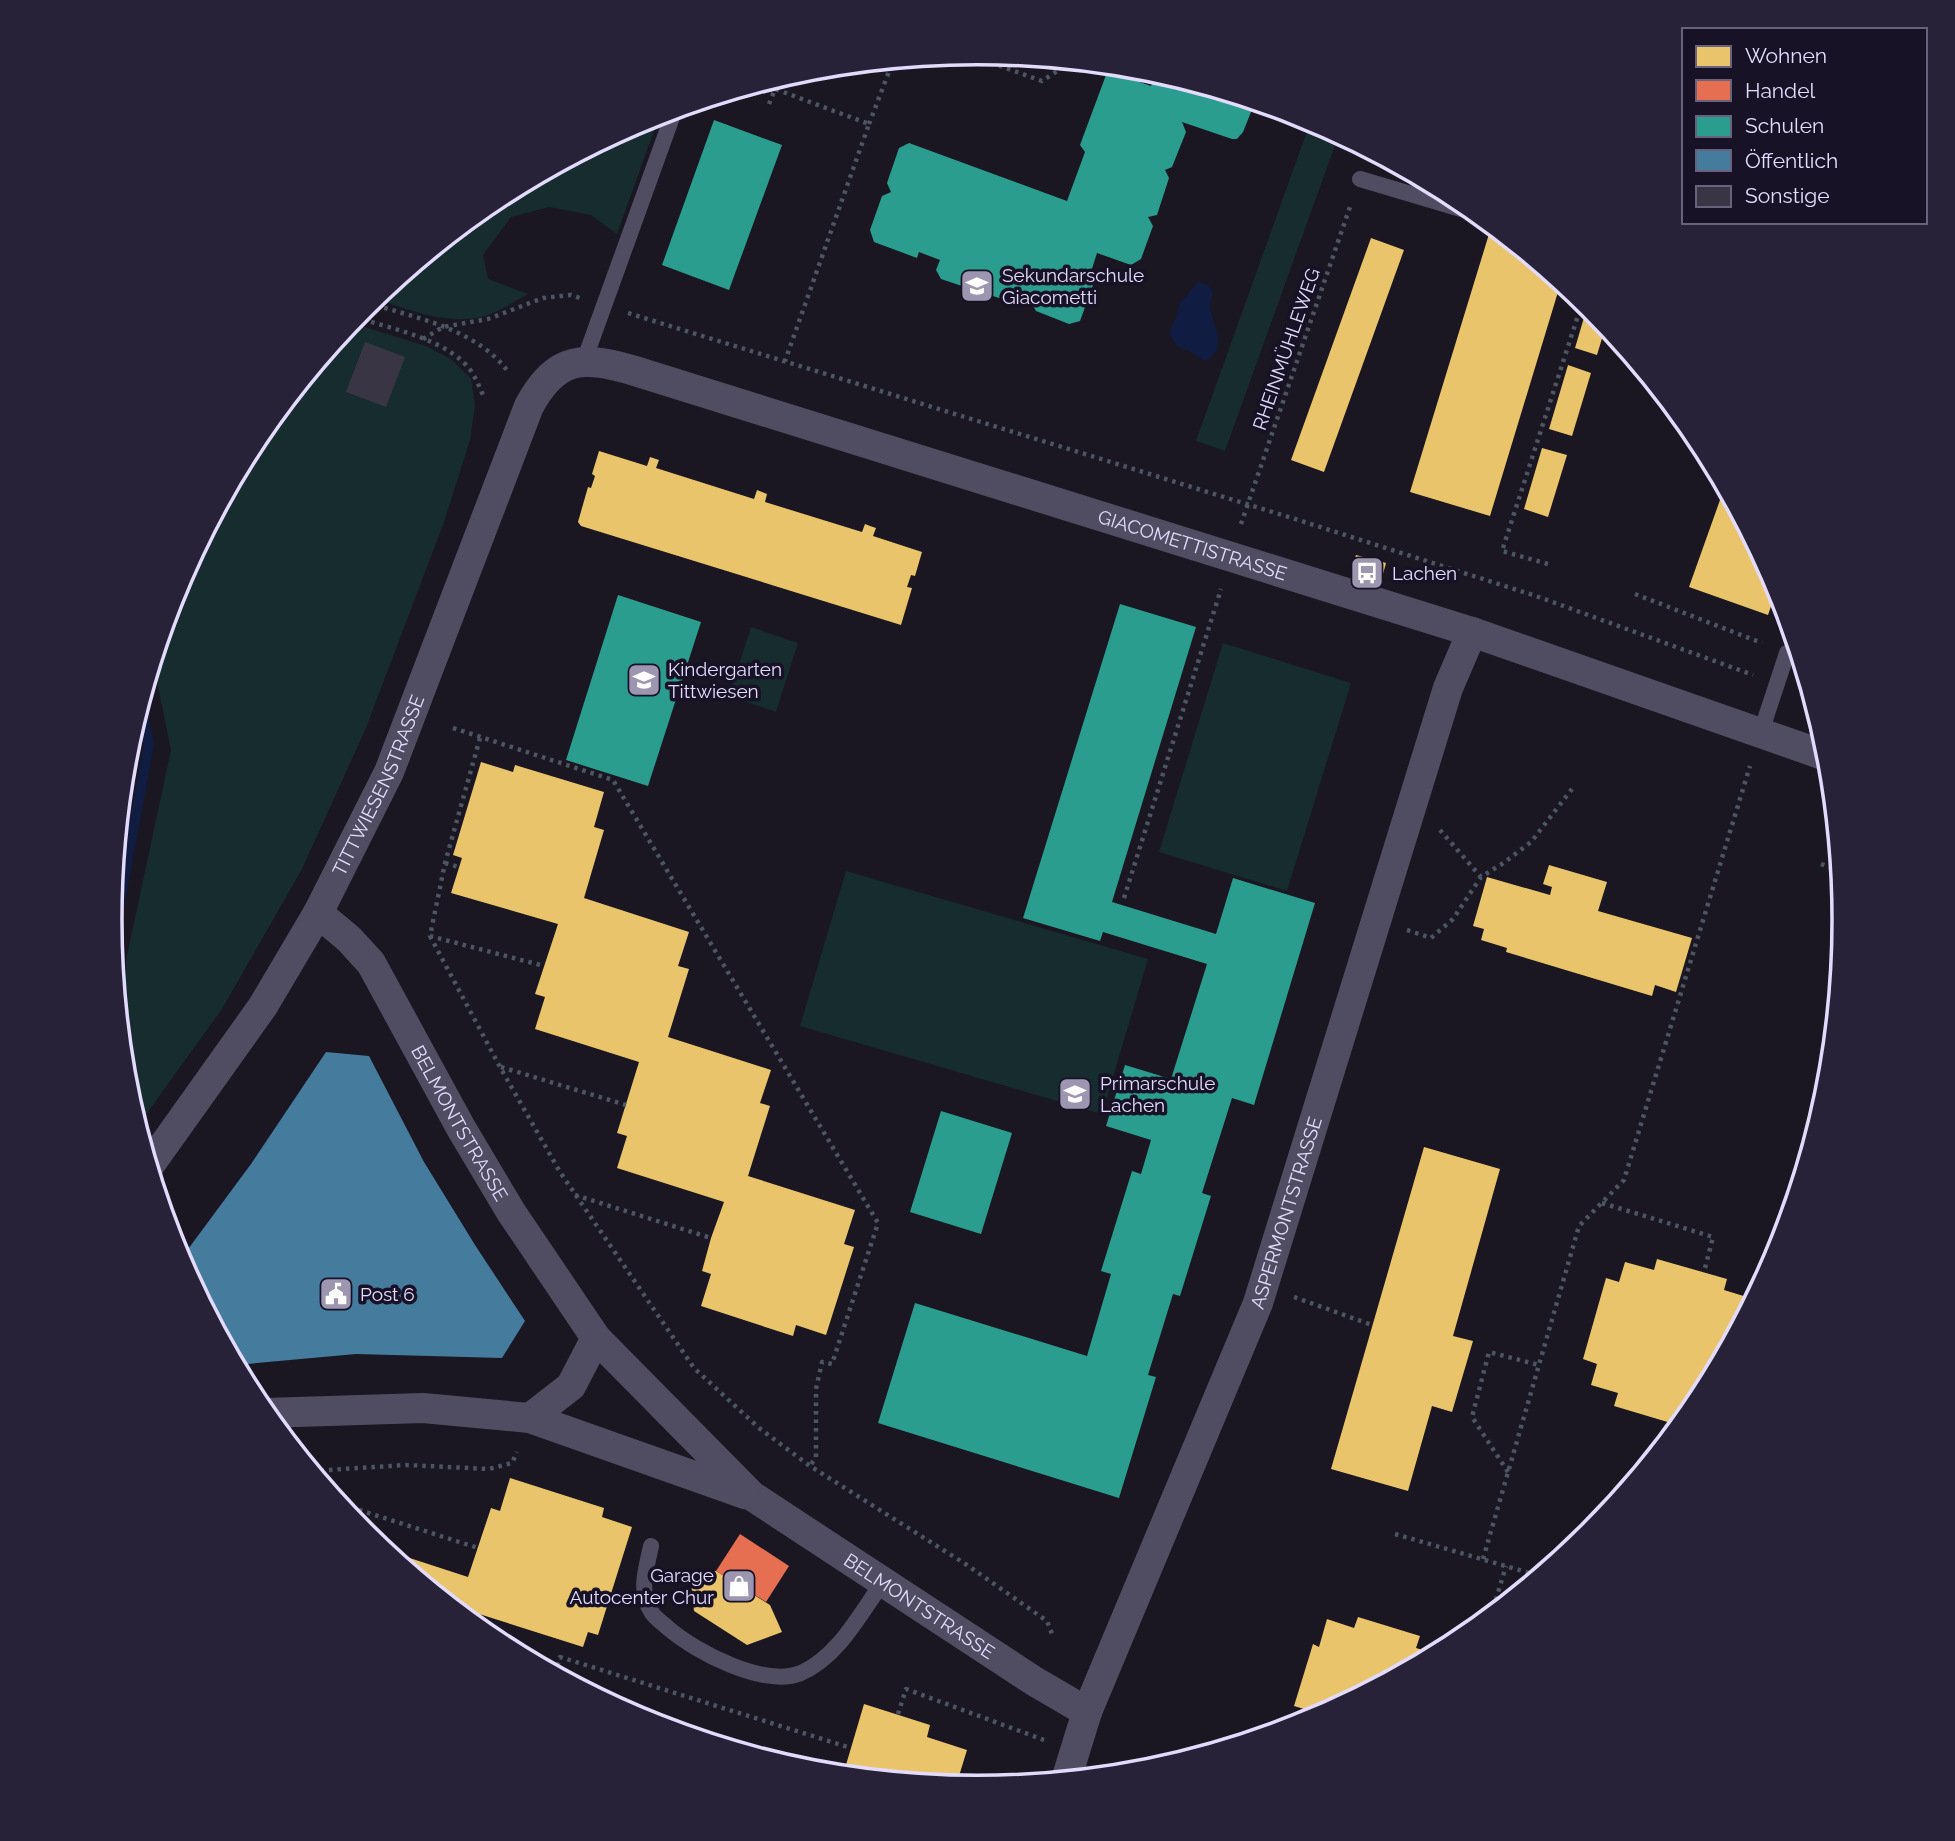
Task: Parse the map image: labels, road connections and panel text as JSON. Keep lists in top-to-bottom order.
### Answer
{
  "streets": {
    "street": [
      "GIACOMETTISTRASSE",
      "TITTWIESENSTRASSE",
      "BELMONTSTRASSE",
      "ASPERMONTSTRASSE"
    ],
    "path": ["RHEINMÜHLEWEG"]
  },
  "crossings": [
    ["RHEINMÜHLEWEG", "GIACOMETTISTRASSE"],
    ["GIACOMETTISTRASSE", "TITTWIESENSTRASSE"],
    ["GIACOMETTISTRASSE", "ASPERMONTSTRASSE"],
    ["TITTWIESENSTRASSE", "BELMONTSTRASSE"],
    ["BELMONTSTRASSE", "ASPERMONTSTRASSE"]
  ],
  "places": {
    "school or university": ["Sekundarschule Giacometti", "Kindergarten Tittwiesen", "Primarschule Lachen"],
    "bus stop": ["Lachen"],
    "public building": ["Post 6"],
    "shop": ["Garage Autocenter Chur"]
  },
  "legend": [
    "Wohnen",
    "Handel",
    "Schulen",
    "Öffentlich",
    "Sonstige"
  ]
}
